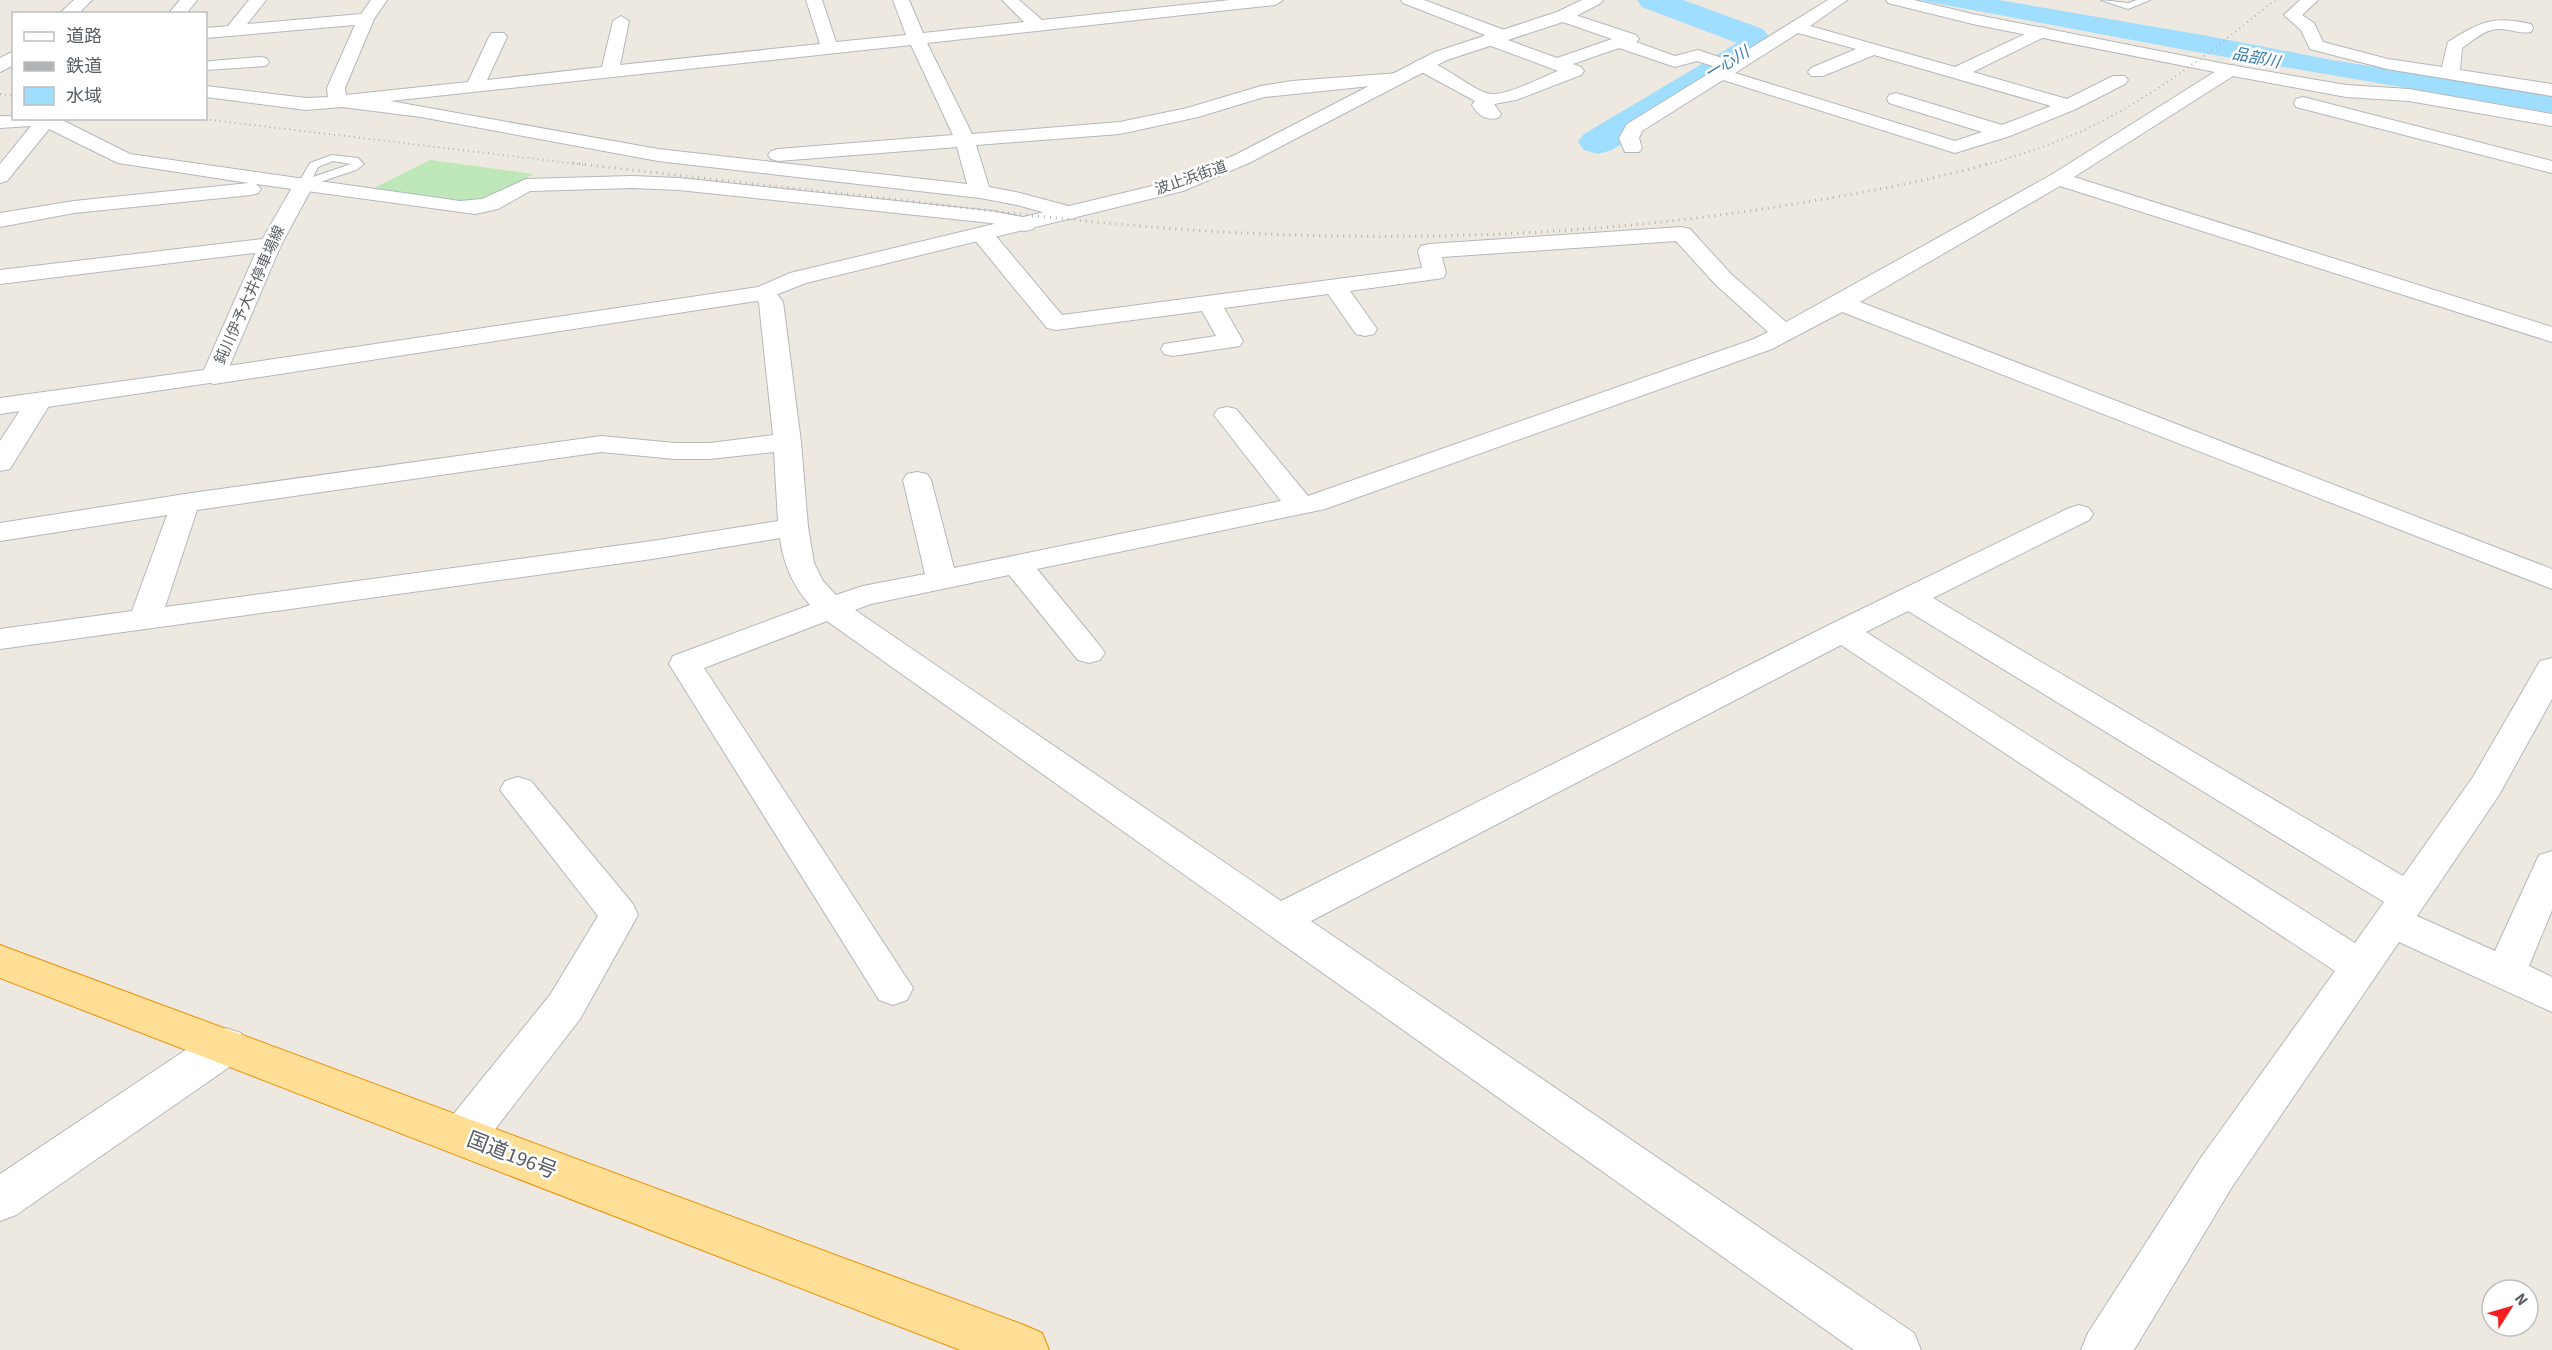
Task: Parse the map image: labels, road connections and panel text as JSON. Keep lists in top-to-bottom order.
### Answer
{
  "streets": {
    "highway": ["国道196号"],
    "street": ["波止浜街道", "鈍川伊予大井停車場線"]
  },
  "crossings": [
    ["波止浜街道", "鈍川伊予大井停車場線"]
  ],
  "water": ["品部川", "一心川"],
  "legend": ["道路", "鉄道", "水域"],
  "north": "top right"
}
